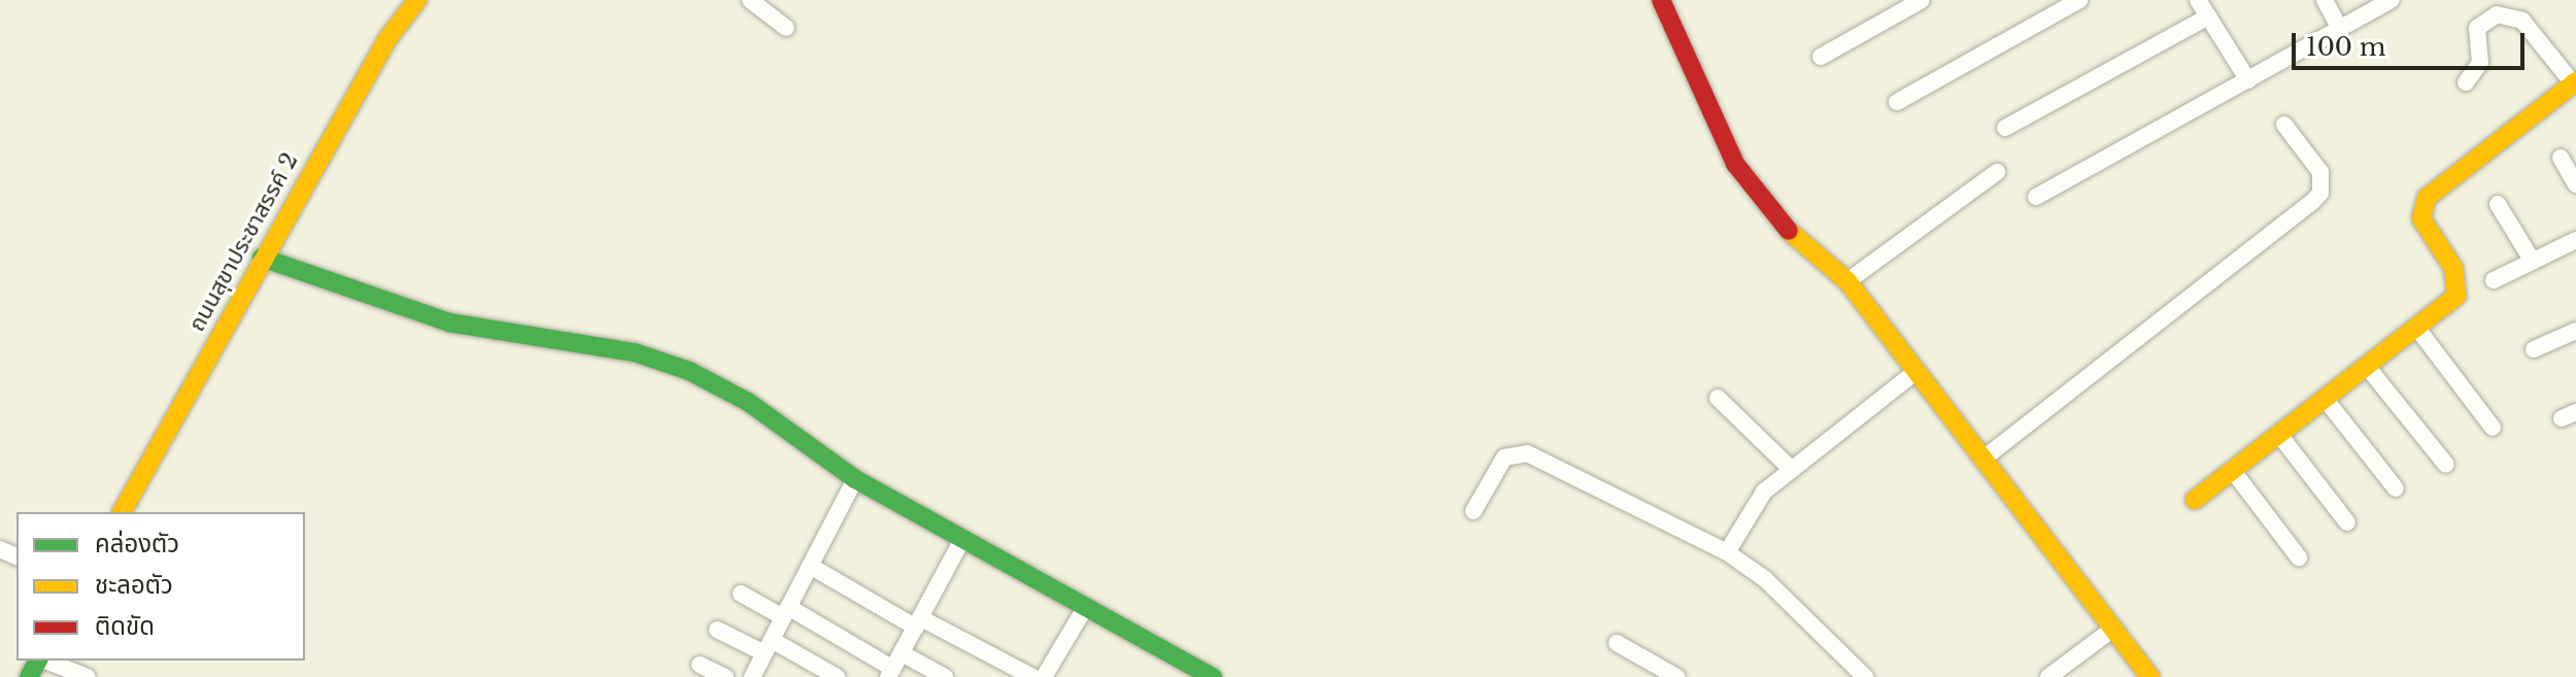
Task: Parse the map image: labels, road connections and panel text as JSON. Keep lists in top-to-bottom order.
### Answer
{
  "streets": {
    "street": ["ถนนสุขาประชาสรรค์ 2"]
  },
  "legend": ["คล่องตัว", "ชะลอตัว", "ติดขัด"],
  "scale_bar": "100 m"
}
